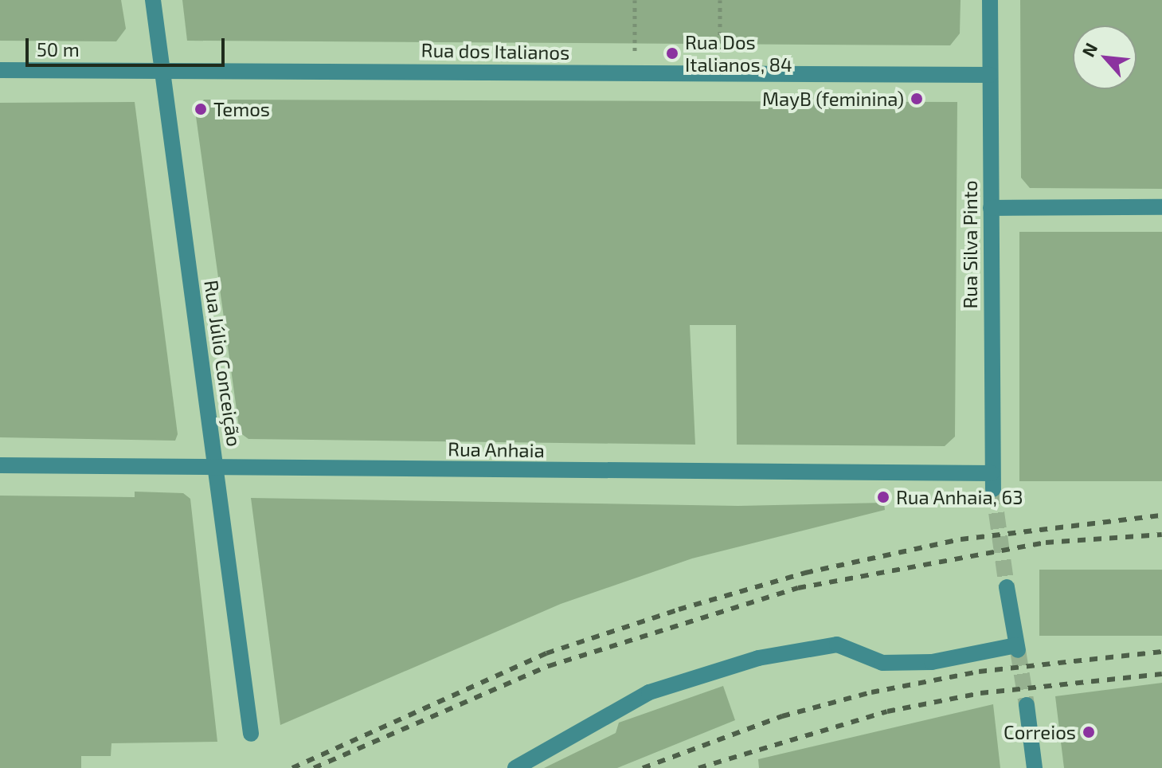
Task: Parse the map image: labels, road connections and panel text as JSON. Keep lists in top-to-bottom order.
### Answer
{
  "streets": {
    "street": [
      "Rua dos Italianos",
      "Rua Silva Pinto",
      "Rua Júlio Conceição",
      "Rua Anhaia"
    ]
  },
  "crossings": [
    ["Rua dos Italianos", "Rua Silva Pinto"],
    ["Rua dos Italianos", "Rua Júlio Conceição"],
    ["Rua Silva Pinto", "Rua Anhaia"],
    ["Rua Júlio Conceição", "Rua Anhaia"]
  ],
  "places": [
    "Rua Dos Italianos, 84",
    "MayB (feminina)",
    "Temos",
    "Rua Anhaia, 63",
    "Correios"
  ],
  "scale_bar": "50 m",
  "north": "top left"
}
